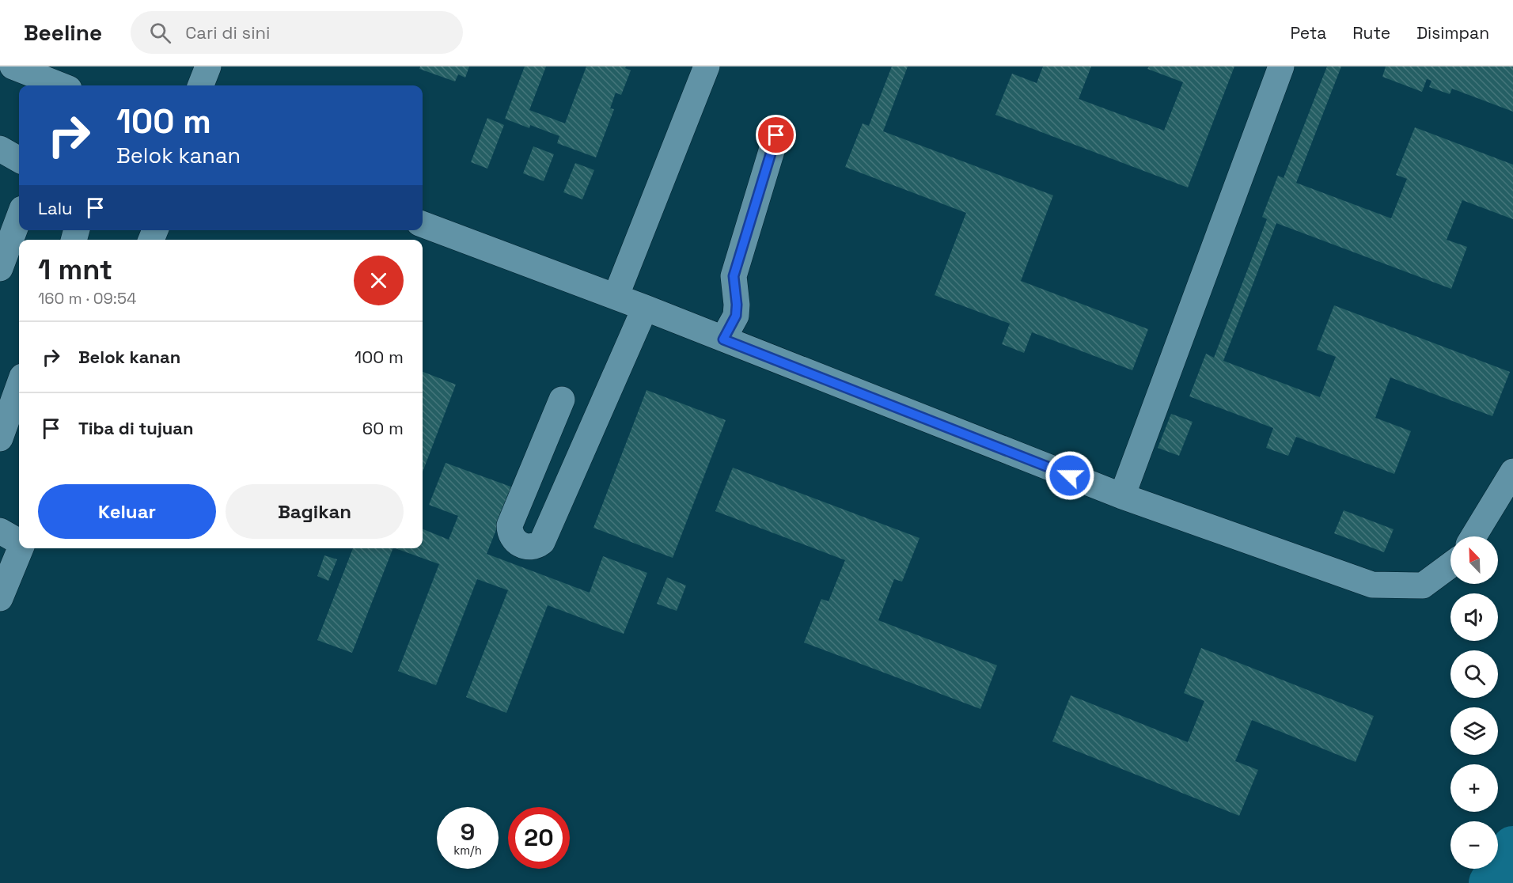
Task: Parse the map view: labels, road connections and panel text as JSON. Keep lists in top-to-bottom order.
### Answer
{
  "north": "top left",
  "page": {
    "header": "Beeline",
    "search": "Cari di sini",
    "nav": ["Peta", "Rute", "Disimpan"],
    "turn": ["100 m", "Belok kanan"],
    "then": "Lalu",
    "heading": ["1 mnt", "160 m · 09:54"],
    "list": [
      {
        "name": "Belok kanan",
        "value": "100 m"
      },
      {
        "name": "Tiba di tujuan",
        "value": "60 m"
      }
    ],
    "buttons": ["Keluar", "Bagikan"],
    "map_buttons": ["+", "−"],
    "speed": "9 km/h",
    "limit": "20"
  }
}
